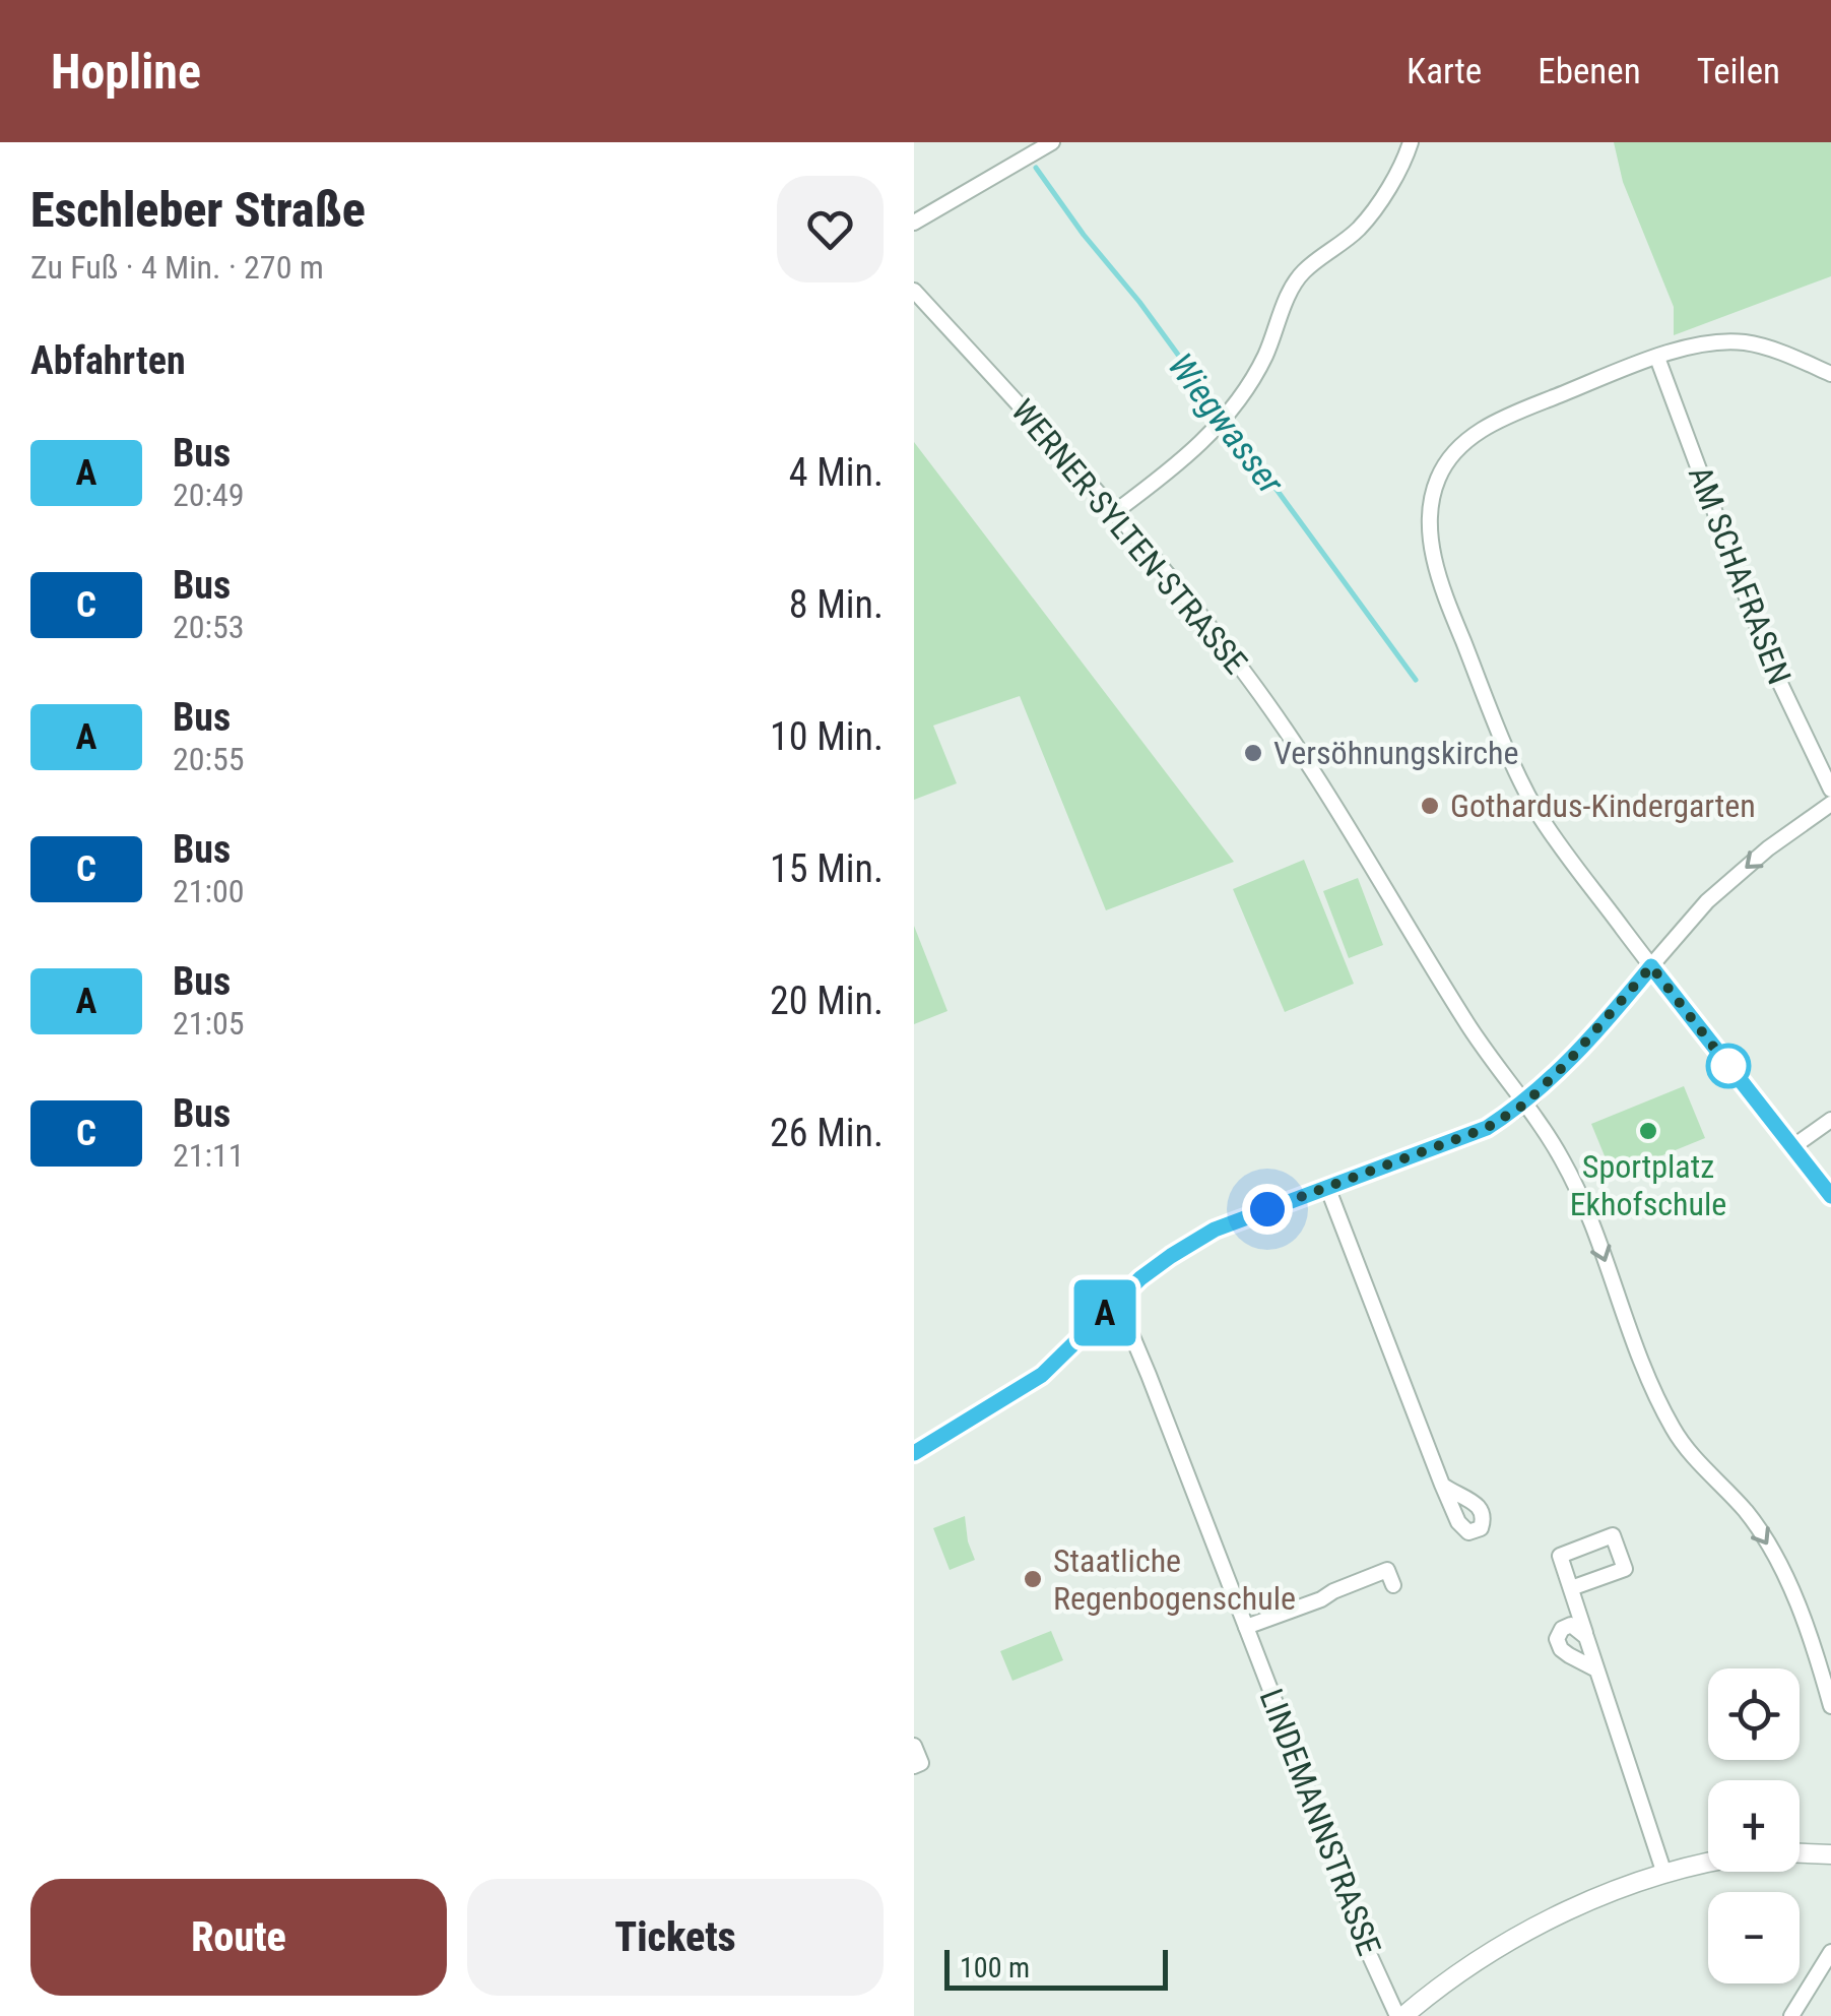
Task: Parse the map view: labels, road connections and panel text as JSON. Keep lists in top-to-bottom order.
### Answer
{
  "streets": {
    "street": ["WERNER-SYLTEN-STRASSE", "AM SCHAFRASEN", "LINDEMANNSTRASSE"]
  },
  "one_way": ["WERNER-SYLTEN-STRASSE"],
  "water": ["Wiegwasser"],
  "places": [
    "Versöhnungskirche",
    "Gothardus-Kindergarten",
    "Sportplatz Ekhofschule",
    "Staatliche Regenbogenschule"
  ],
  "lines": ["bus line A"],
  "scale_bar": "100 m",
  "page": {
    "header": "Hopline",
    "nav": ["Karte", "Ebenen", "Teilen"],
    "heading": [
      ["Eschleber Straße", "Zu Fuß · 4 Min. · 270 m"],
      "Abfahrten"
    ],
    "on_map": "A",
    "list": [
      {
        "mark": "A",
        "name": "Bus",
        "note": "20:49",
        "value": "4 Min."
      },
      {
        "mark": "C",
        "name": "Bus",
        "note": "20:53",
        "value": "8 Min."
      },
      {
        "mark": "A",
        "name": "Bus",
        "note": "20:55",
        "value": "10 Min."
      },
      {
        "mark": "C",
        "name": "Bus",
        "note": "21:00",
        "value": "15 Min."
      },
      {
        "mark": "A",
        "name": "Bus",
        "note": "21:05",
        "value": "20 Min."
      },
      {
        "mark": "C",
        "name": "Bus",
        "note": "21:11",
        "value": "26 Min."
      }
    ],
    "map_buttons": ["+", "−"],
    "buttons": ["Route", "Tickets"],
    "scale": "100 m"
  }
}
